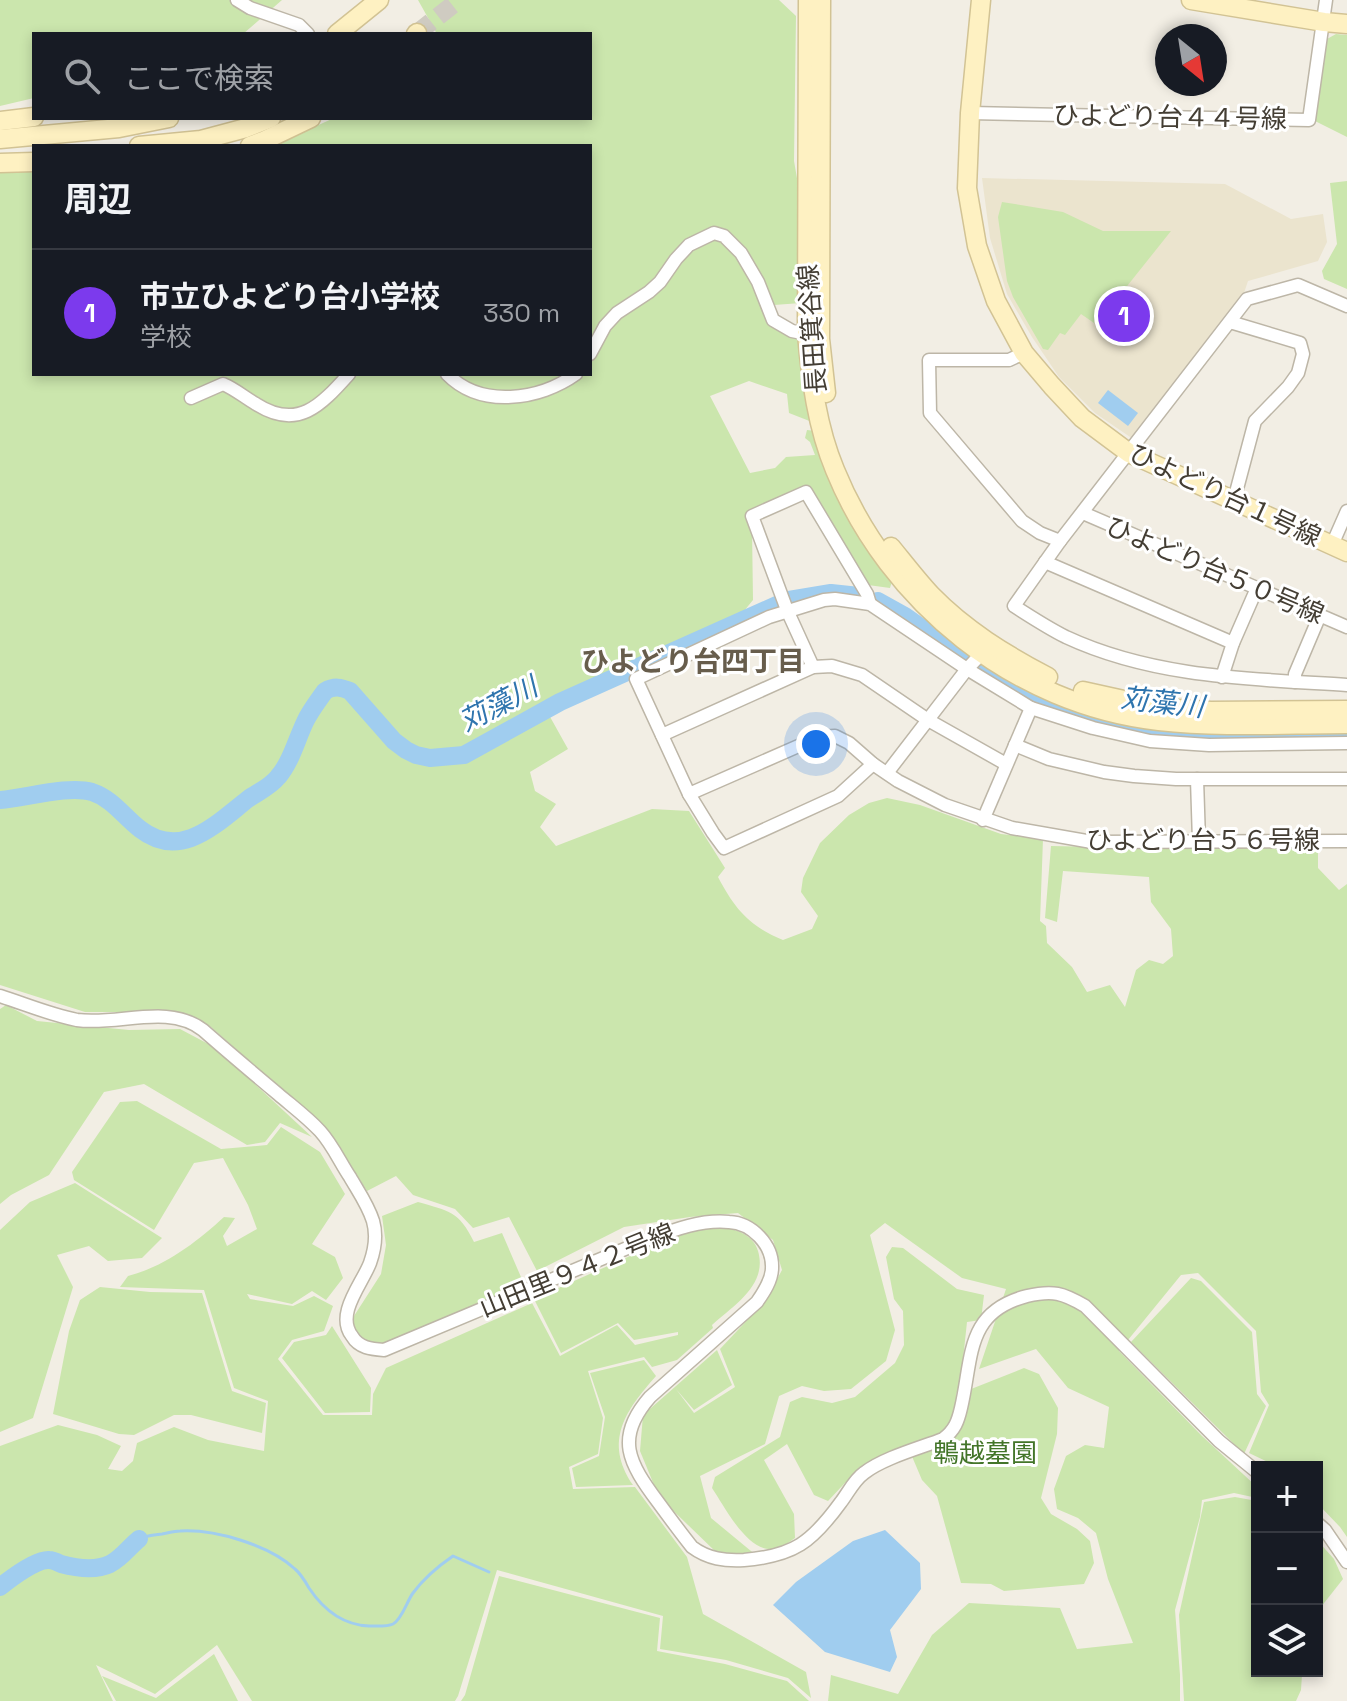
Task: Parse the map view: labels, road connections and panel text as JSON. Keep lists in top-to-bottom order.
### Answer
{
  "streets": {
    "street": [
      "ひよどり台４４号線",
      "長田箕谷線",
      "ひよどり台１号線",
      "ひよどり台５０号線",
      "ひよどり台５６号線",
      "山田里９４２号線"
    ]
  },
  "crossings": [
    ["ひよどり台４４号線", "ひよどり台１号線"]
  ],
  "districts": ["ひよどり台四丁目"],
  "water": ["苅藻川"],
  "parks": ["鵯越墓園"],
  "north": "bottom right",
  "page": {
    "search": "ここで検索",
    "heading": "周辺",
    "list": [
      {
        "mark": "1",
        "name": "市立ひよどり台小学校",
        "note": "学校",
        "value": "330 m"
      }
    ],
    "pins": "1",
    "map_buttons": ["+", "−"]
  }
}
